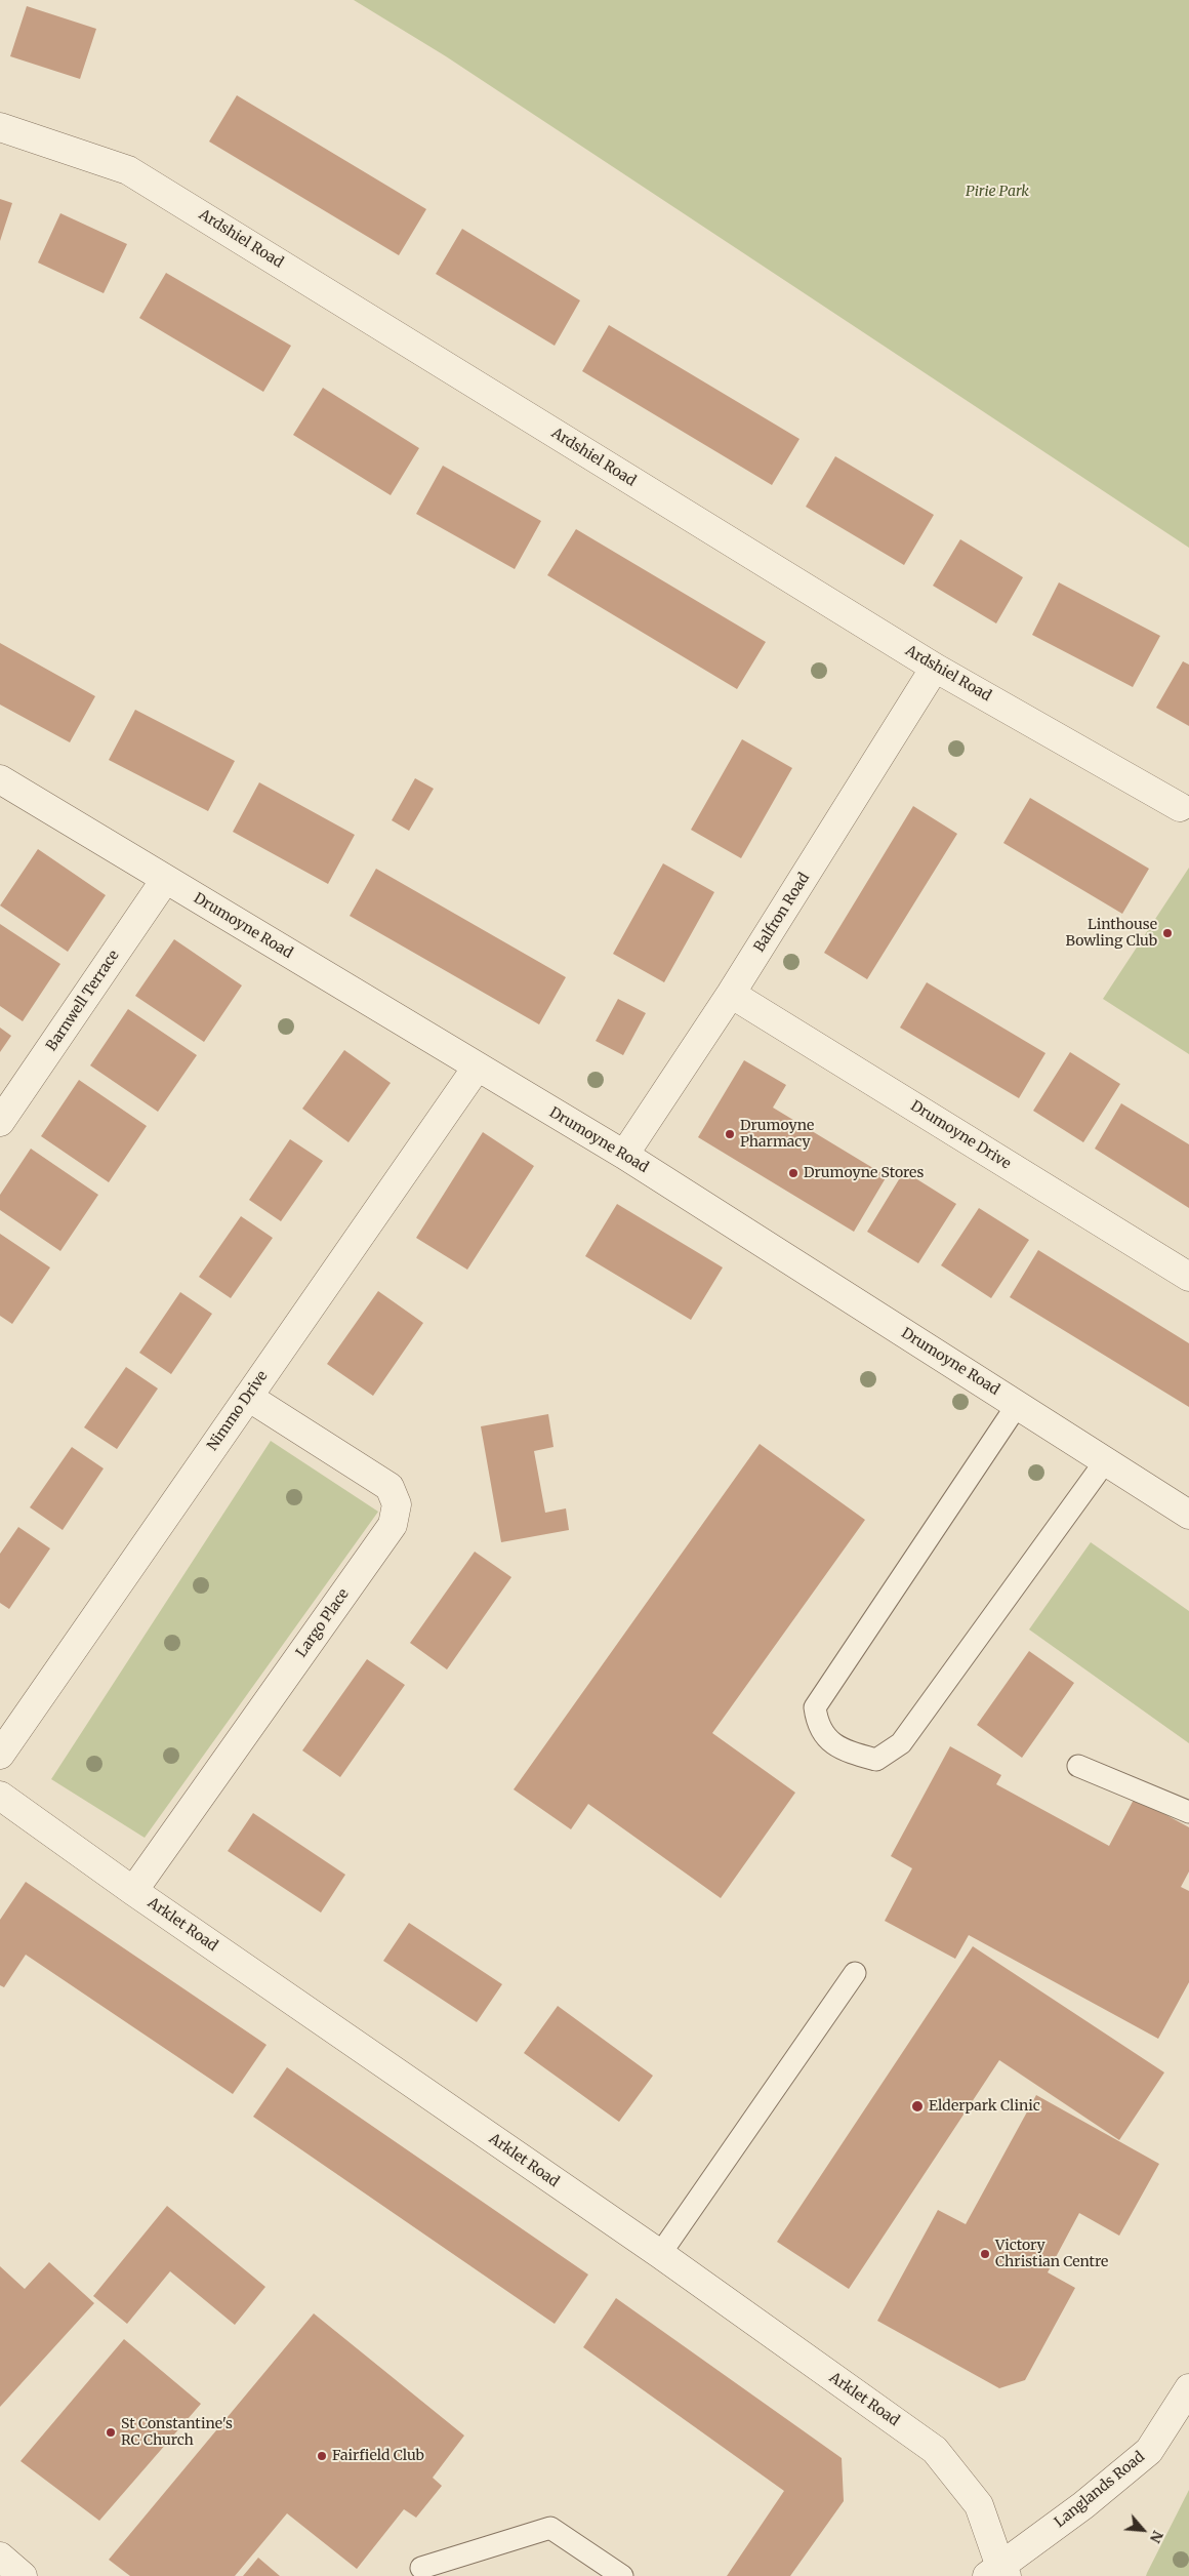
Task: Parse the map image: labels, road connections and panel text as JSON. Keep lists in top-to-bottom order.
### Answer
{
  "streets": {
    "street": [
      "Ardshiel Road",
      "Balfron Road",
      "Drumoyne Road",
      "Barnwell Terrace",
      "Drumoyne Drive",
      "Nimmo Drive",
      "Largo Place",
      "Arklet Road",
      "Langlands Road"
    ]
  },
  "crossings": [
    ["Ardshiel Road", "Balfron Road"],
    ["Balfron Road", "Drumoyne Road"],
    ["Balfron Road", "Drumoyne Drive"],
    ["Drumoyne Road", "Barnwell Terrace"],
    ["Drumoyne Road", "Nimmo Drive"],
    ["Nimmo Drive", "Largo Place"],
    ["Largo Place", "Arklet Road"],
    ["Arklet Road", "Langlands Road"]
  ],
  "parks": ["Pirie Park"],
  "places": [
    "Linthouse Bowling Club",
    "Drumoyne Pharmacy",
    "Drumoyne Stores",
    "Elderpark Clinic",
    "Victory Christian Centre",
    "St Constantine's RC Church",
    "Fairfield Club"
  ],
  "north": "bottom right"
}
